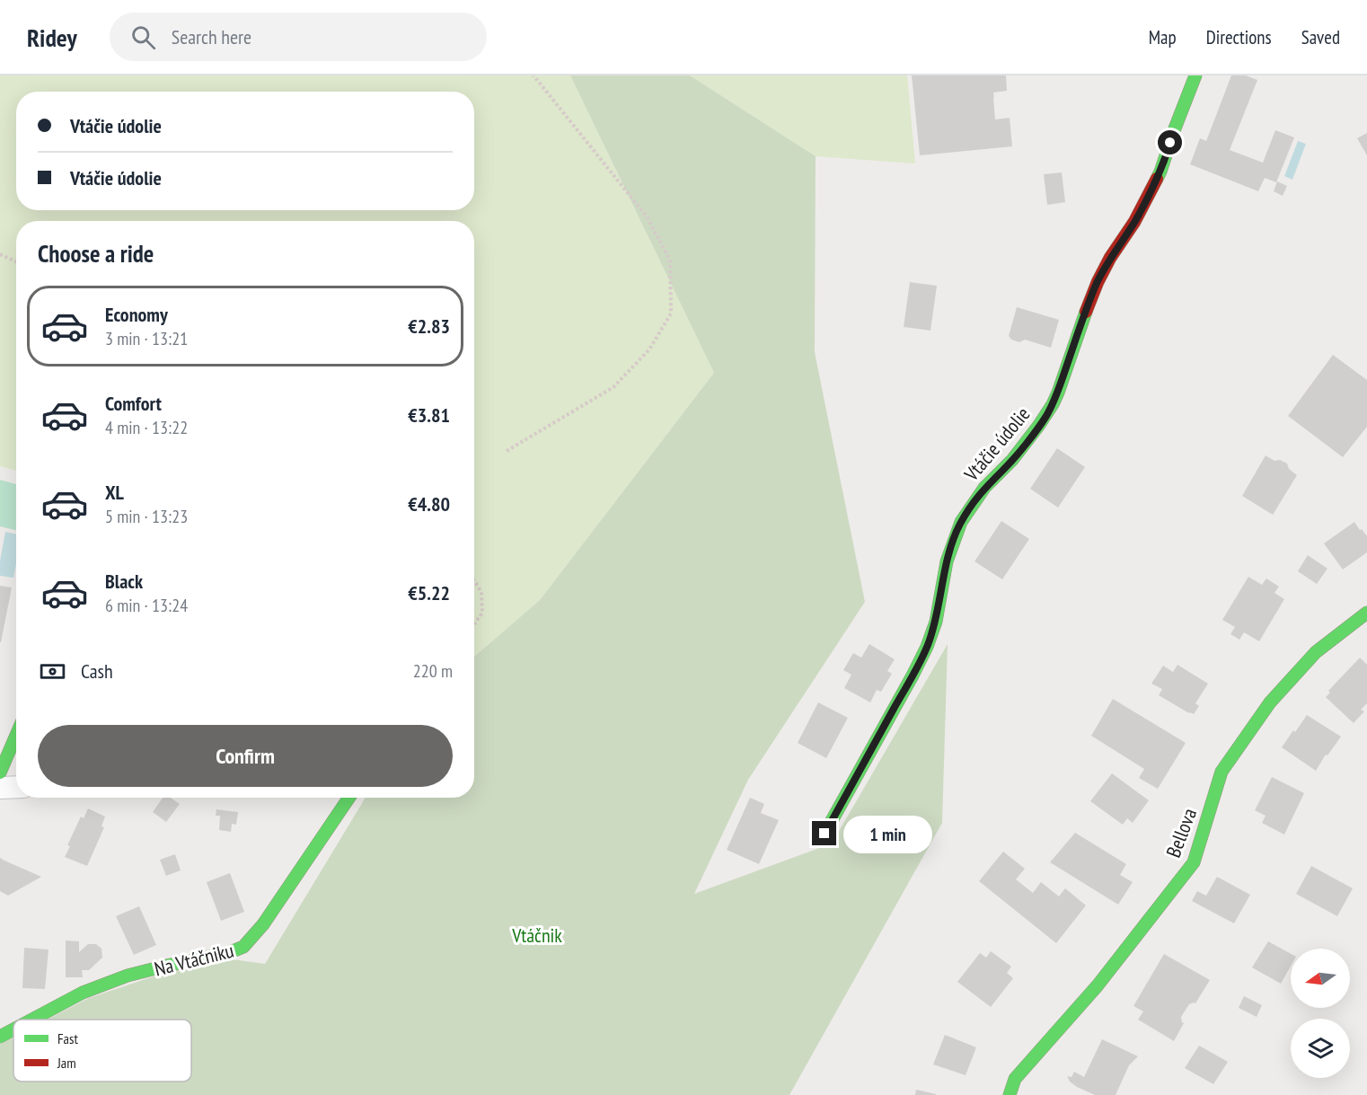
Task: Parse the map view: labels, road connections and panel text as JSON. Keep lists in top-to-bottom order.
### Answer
{
  "streets": {
    "street": ["Vtáčie údolie", "Bellova", "Na Vtáčniku"]
  },
  "parks": ["Vtáčnik"],
  "legend": ["Fast", "Jam"],
  "north": "left",
  "page": {
    "header": "Ridey",
    "search": "Search here",
    "nav": ["Map", "Directions", "Saved"],
    "banner": ["Vtáčie údolie", "Vtáčie údolie"],
    "heading": "Choose a ride",
    "list": [
      {
        "name": "Economy",
        "note": "3 min · 13:21",
        "value": "€2.83"
      },
      {
        "name": "Comfort",
        "note": "4 min · 13:22",
        "value": "€3.81"
      },
      {
        "name": "XL",
        "note": "5 min · 13:23",
        "value": "€4.80"
      },
      {
        "name": "Black",
        "note": "6 min · 13:24",
        "value": "€5.22"
      }
    ],
    "pay": ["Cash", "220 m"],
    "buttons": "Confirm",
    "bubble": "1 min"
  }
}
